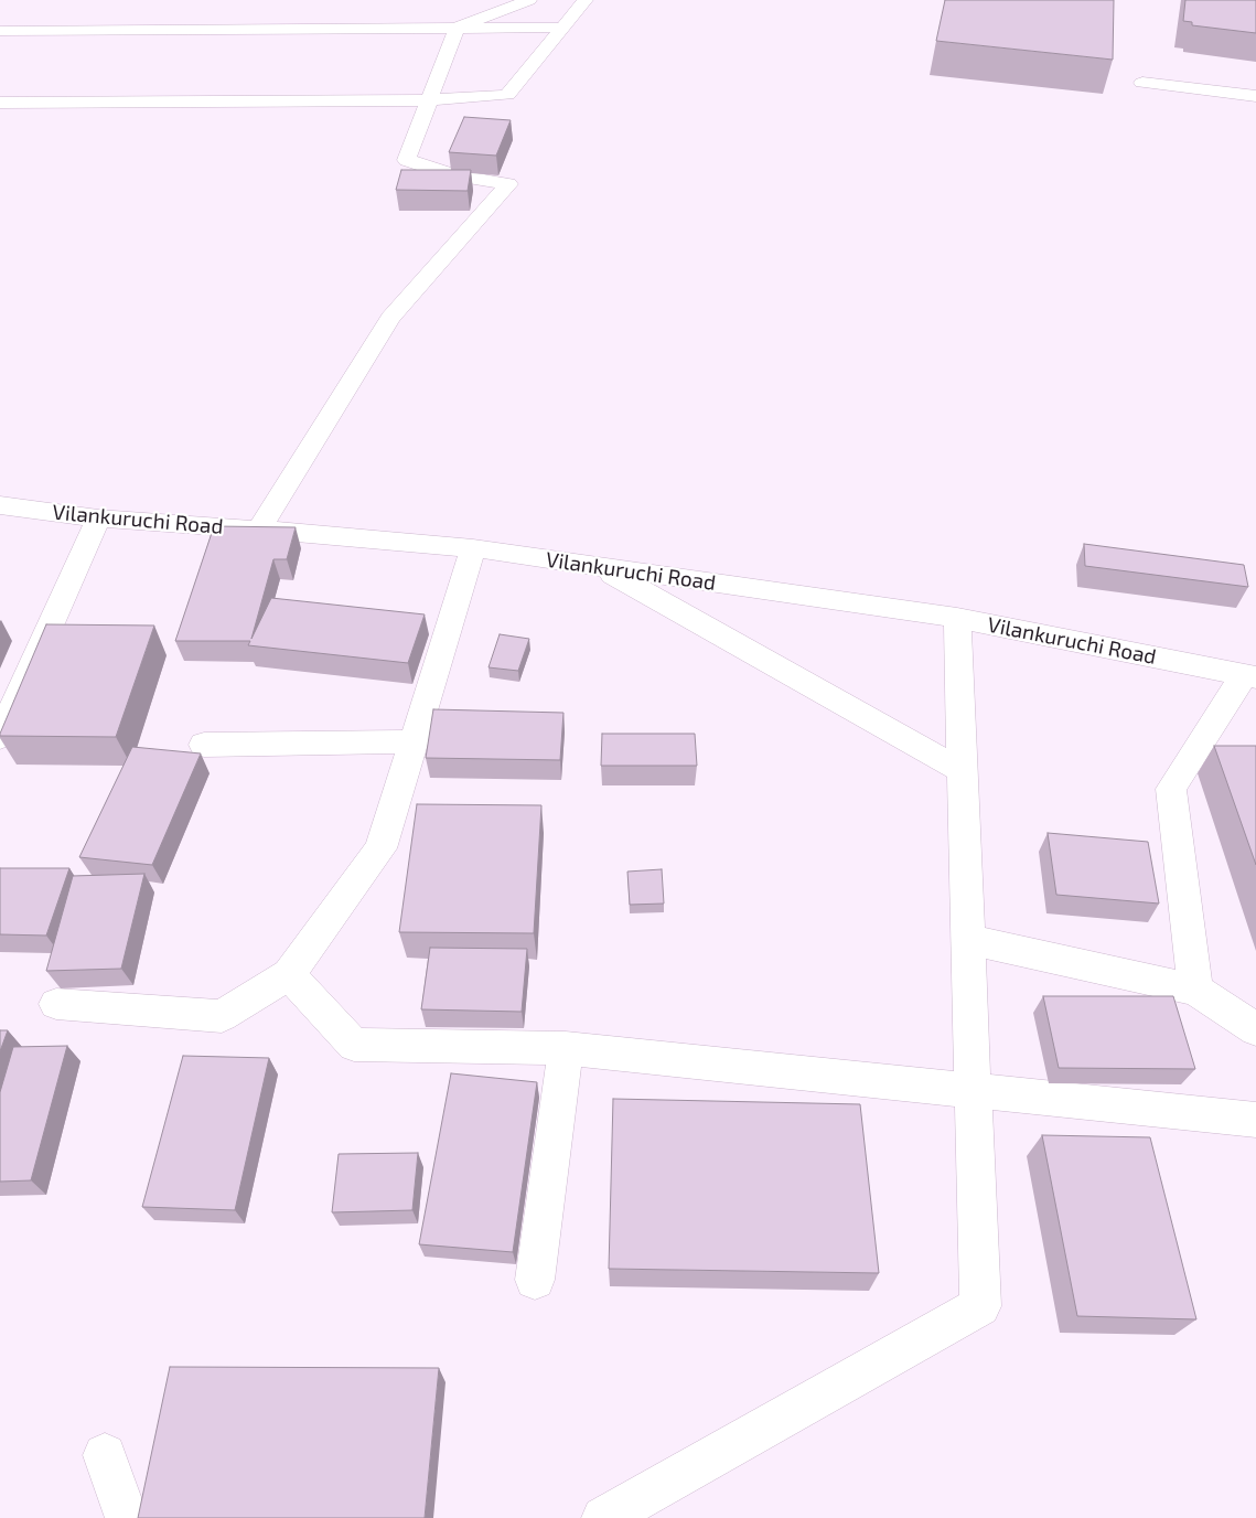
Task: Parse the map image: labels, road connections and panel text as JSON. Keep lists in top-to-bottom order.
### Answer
{
  "streets": {
    "street": ["Vilankuruchi Road"]
  }
}
